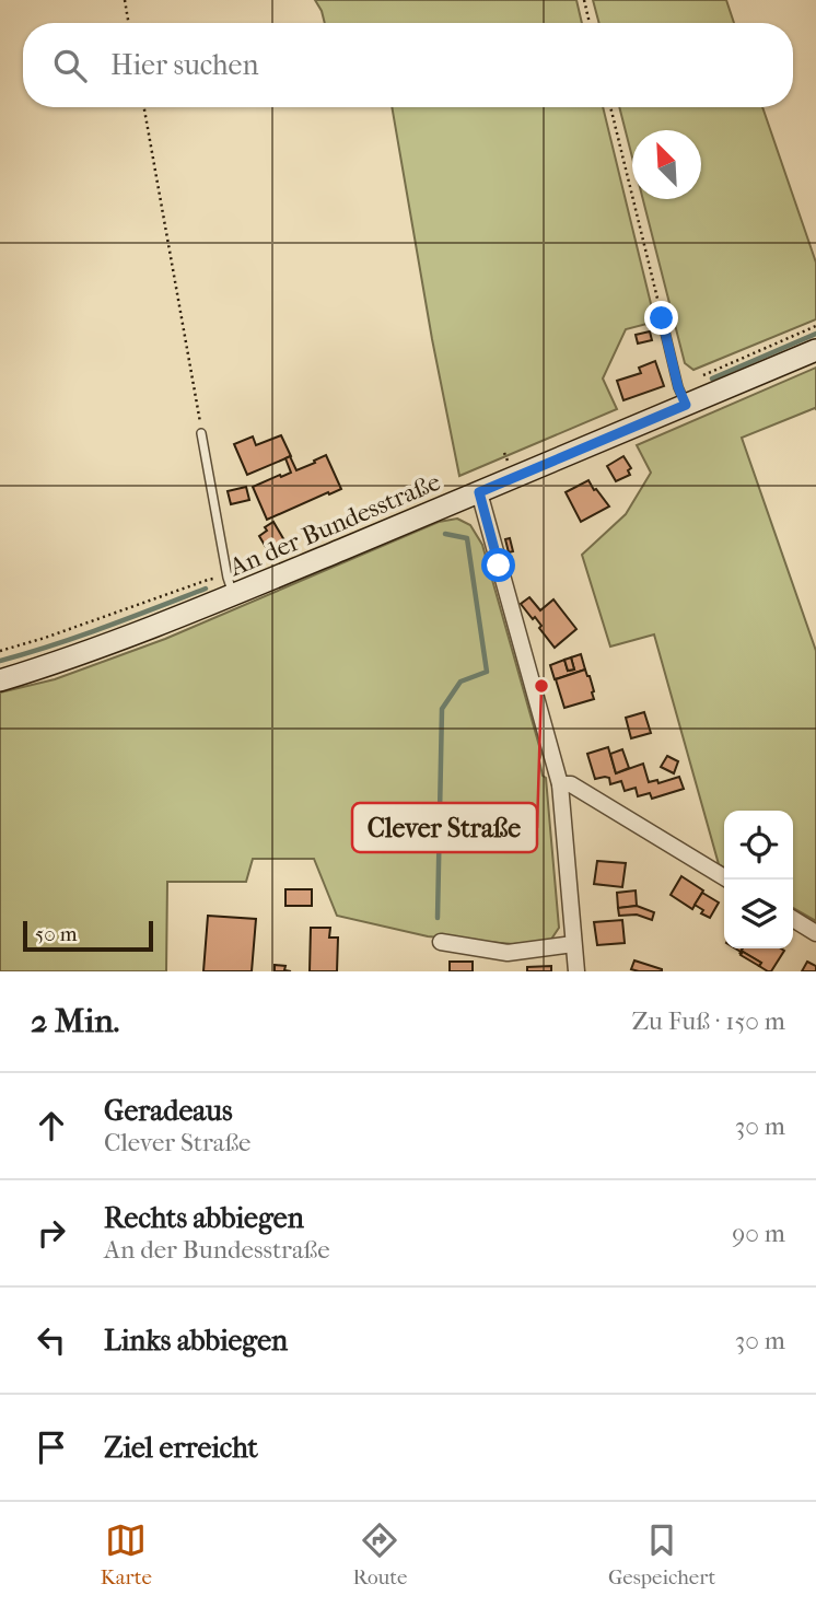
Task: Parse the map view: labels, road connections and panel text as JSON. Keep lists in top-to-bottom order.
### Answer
{
  "streets": {
    "main road": ["An der Bundesstraße"]
  },
  "places": ["Clever Straße"],
  "scale_bar": "50 m",
  "north": "top left",
  "page": {
    "search": "Hier suchen",
    "scale": "50 m",
    "heading": ["2 Min.", "Zu Fuß · 150 m"],
    "list": [
      ["Geradeaus", "Clever Straße", "30 m"],
      ["Rechts abbiegen", "An der Bundesstraße", "90 m"],
      ["Links abbiegen", "30 m"],
      "Ziel erreicht"
    ],
    "nav": ["Karte", "Route", "Gespeichert"]
  }
}
